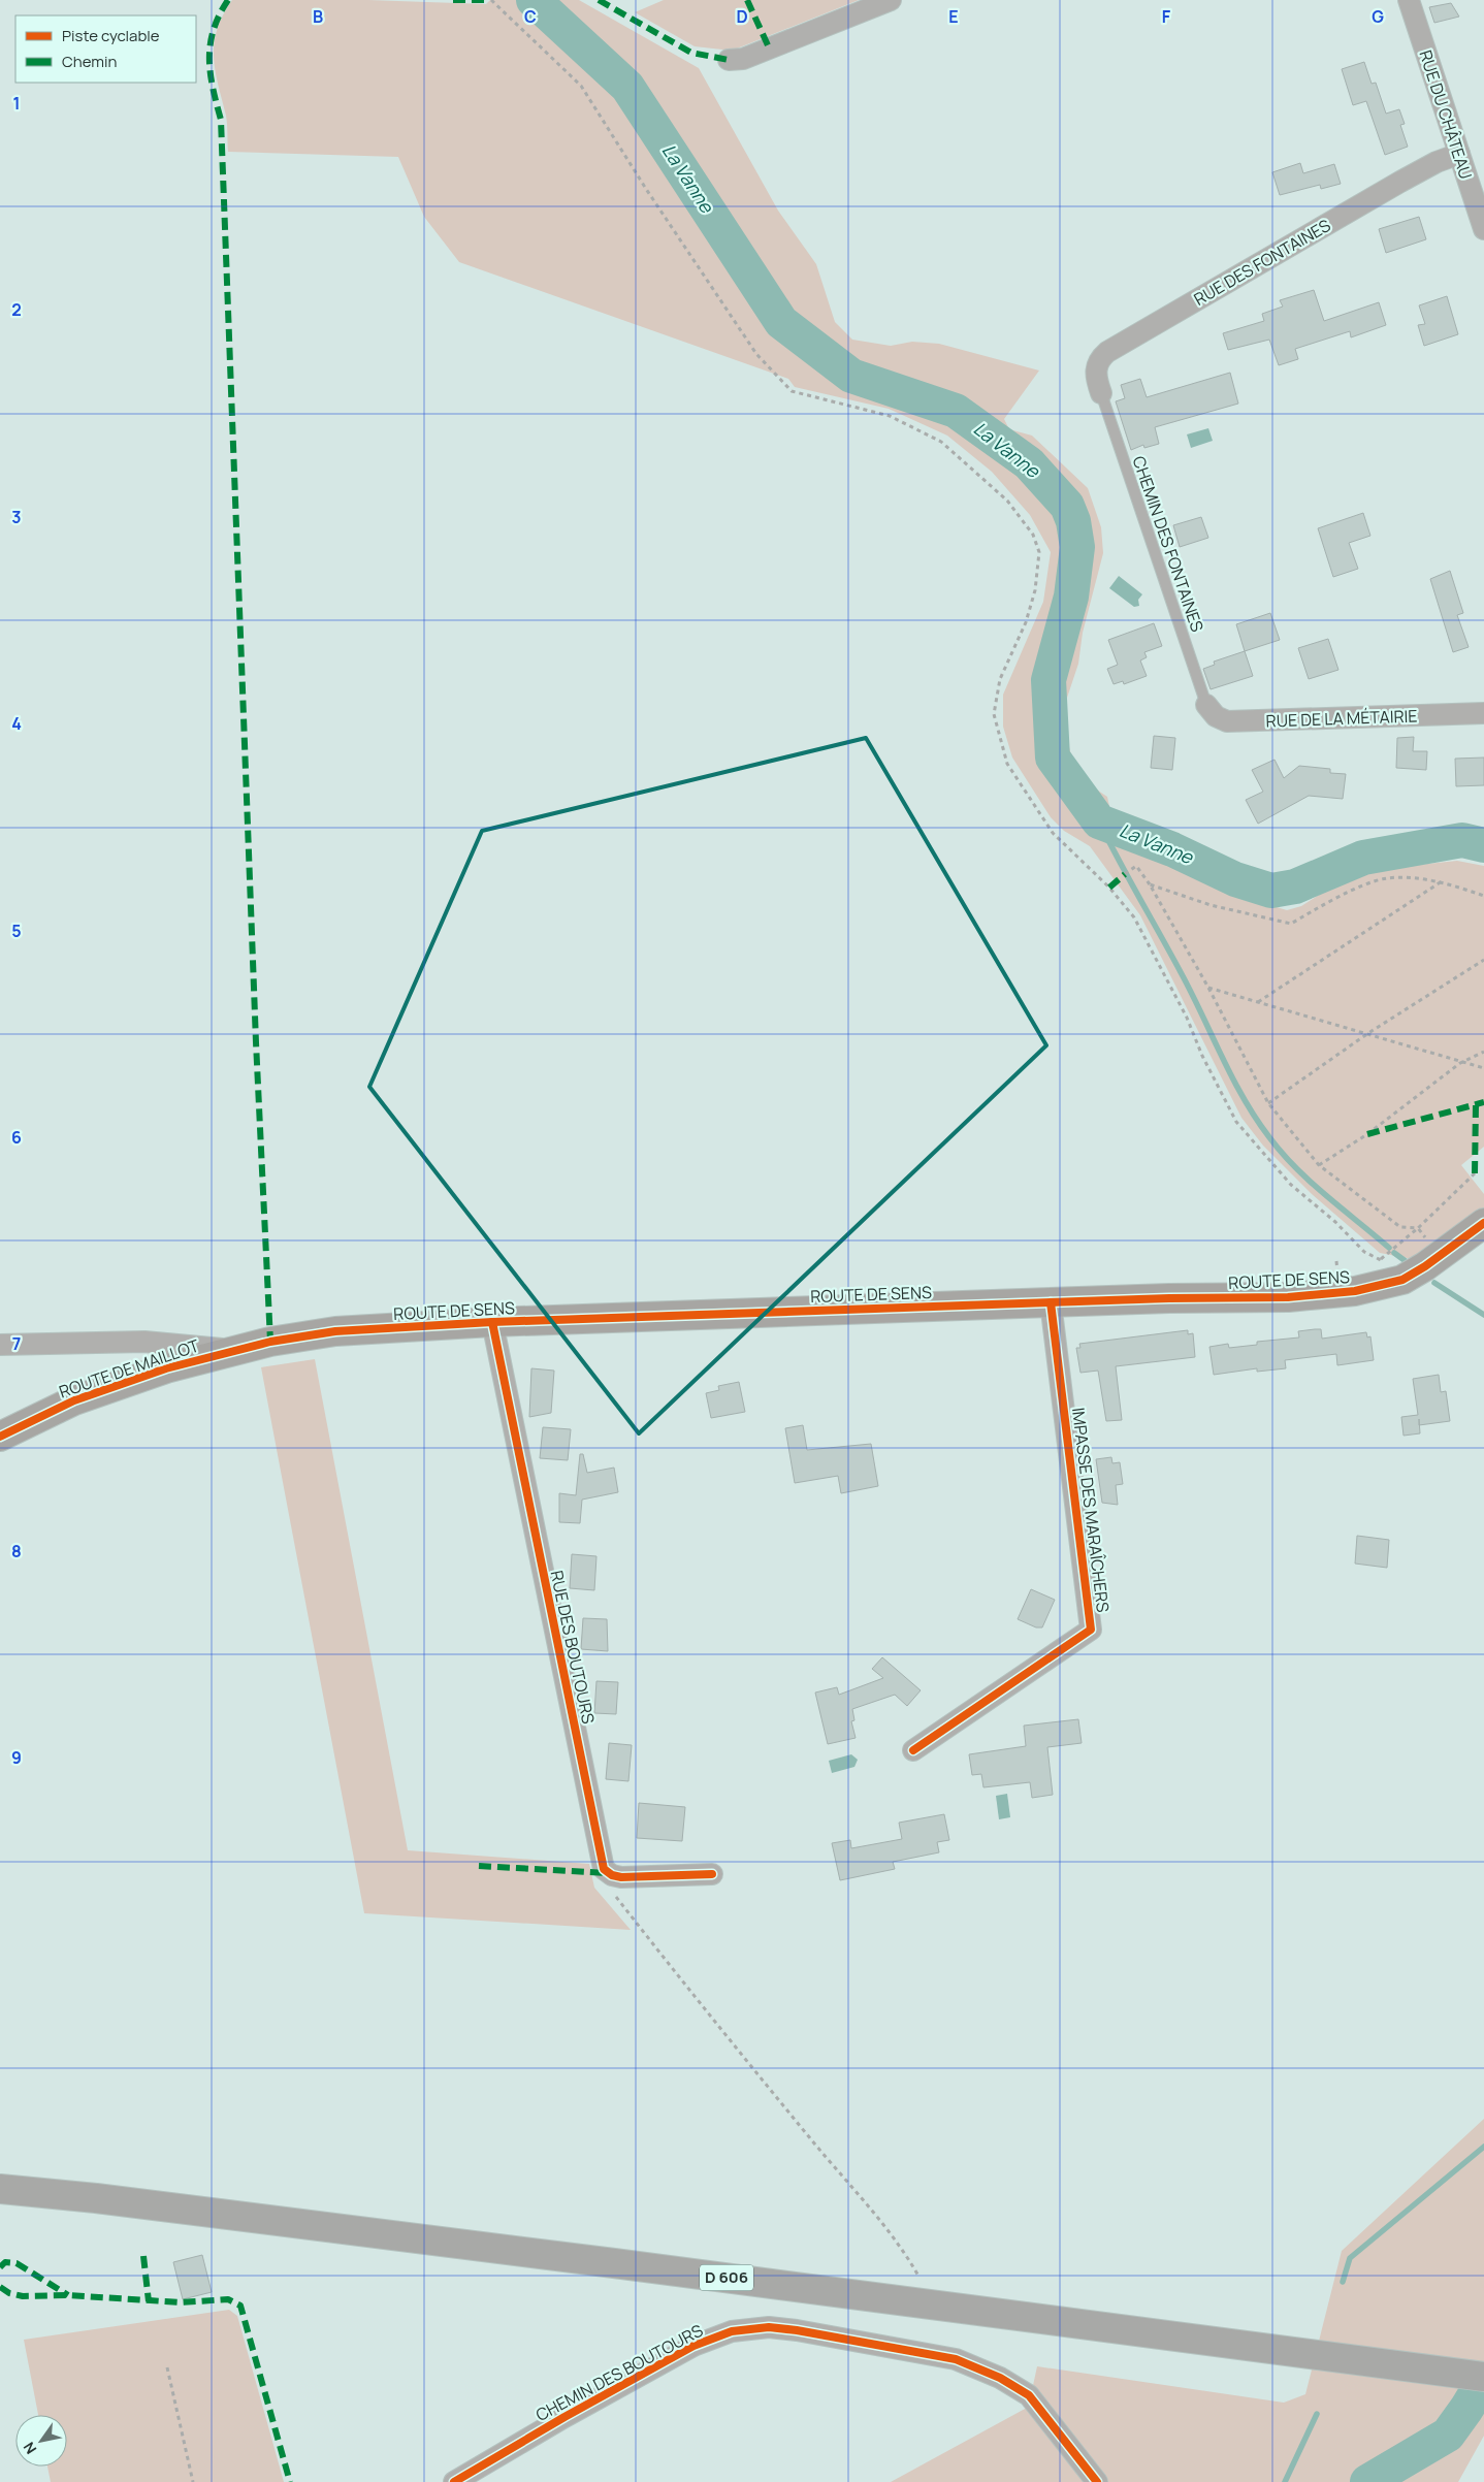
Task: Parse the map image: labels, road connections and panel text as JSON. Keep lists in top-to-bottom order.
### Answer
{
  "streets": {
    "main road": ["D 606"],
    "street": [
      "RUE DU CHÂTEAU",
      "RUE DES FONTAINES",
      "RUE DE LA MÉTAIRIE",
      "ROUTE DE SENS",
      "ROUTE DE MAILLOT",
      "IMPASSE DES MARAÎCHERS",
      "RUE DES BOUTOURS",
      "CHEMIN DES BOUTOURS"
    ],
    "lane": ["CHEMIN DES FONTAINES"]
  },
  "crossings": [
    ["RUE DU CHÂTEAU", "RUE DES FONTAINES"],
    ["RUE DES FONTAINES", "CHEMIN DES FONTAINES"],
    ["CHEMIN DES FONTAINES", "RUE DE LA MÉTAIRIE"],
    ["ROUTE DE SENS", "ROUTE DE MAILLOT"],
    ["ROUTE DE SENS", "IMPASSE DES MARAÎCHERS"],
    ["ROUTE DE SENS", "RUE DES BOUTOURS"]
  ],
  "water": ["La Vanne"],
  "legend": ["Piste cyclable", "Chemin"],
  "north": "bottom left",
  "grid": {
    "columns": [
      "B",
      "C",
      "D",
      "E",
      "F",
      "G"
    ],
    "rows": [
      "1",
      "2",
      "3",
      "4",
      "5",
      "6",
      "7",
      "8",
      "9"
    ]
  }
}
